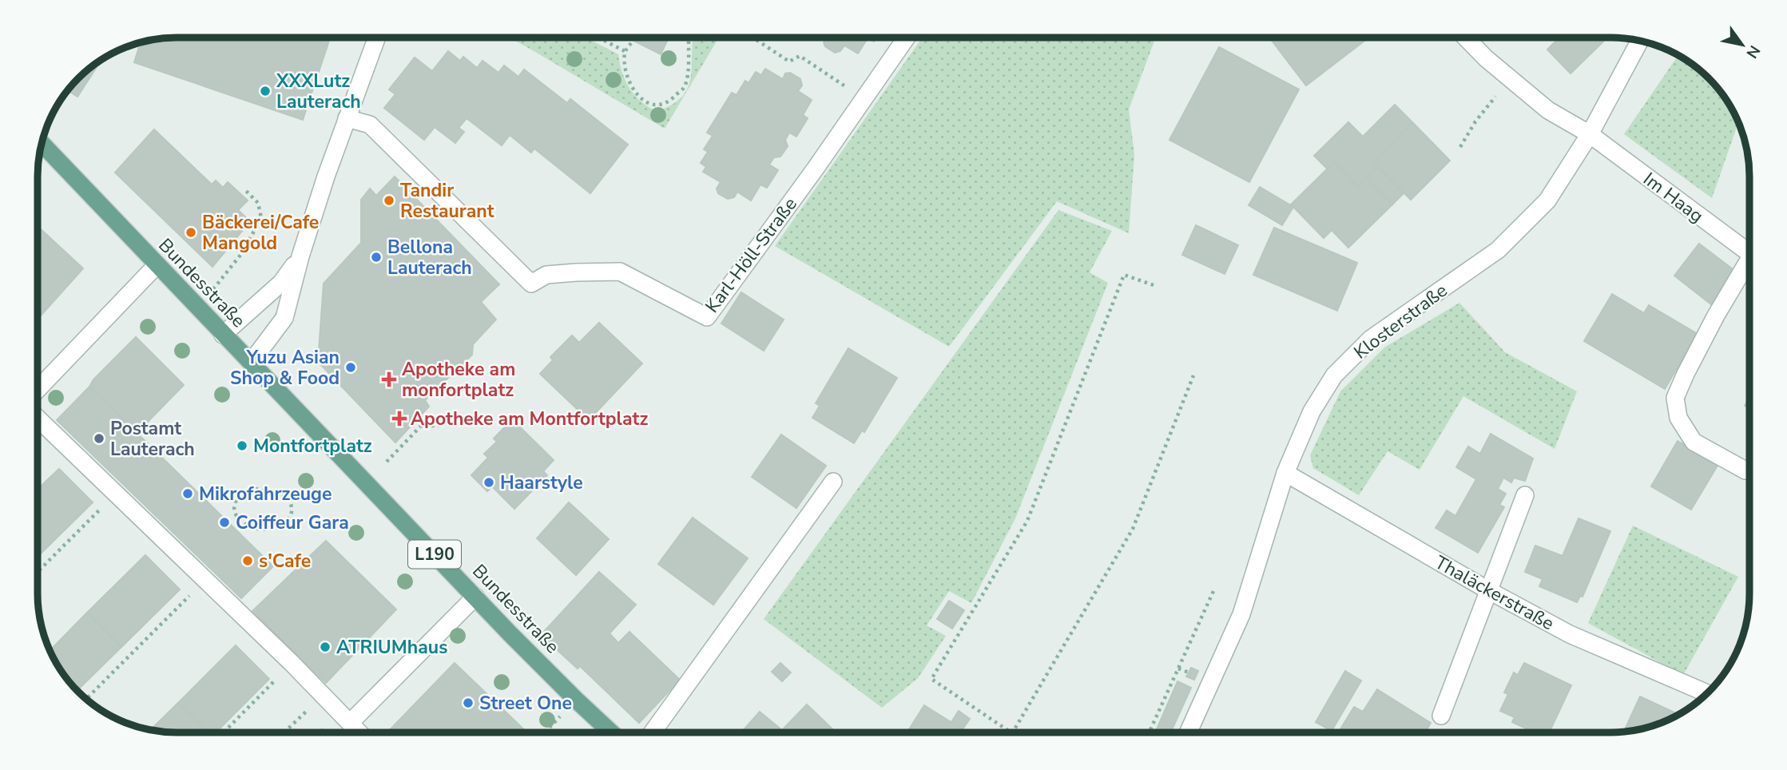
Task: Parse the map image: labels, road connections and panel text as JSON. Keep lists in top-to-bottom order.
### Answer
{
  "streets": {
    "main road": ["Bundesstraße", "L190"],
    "street": [
      "Im Haag",
      "Karl-Höll-Straße",
      "Klosterstraße",
      "Thaläckerstraße"
    ]
  },
  "crossings": [
    ["Im Haag", "Klosterstraße"],
    ["Klosterstraße", "Thaläckerstraße"]
  ],
  "places": {
    "other": [
      "XXXLutz Lauterach",
      "Tandir Restaurant",
      "Bäckerei/Cafe Mangold",
      "Bellona Lauterach",
      "Yuzu Asian Shop & Food",
      "Postamt Lauterach",
      "Montfortplatz",
      "Haarstyle",
      "Mikrofahrzeuge",
      "Coiffeur Gara",
      "s'Cafe",
      "ATRIUMhaus",
      "Street One"
    ],
    "health": ["Apotheke am monfortplatz", "Apotheke am Montfortplatz"]
  },
  "north": "bottom right"
}
